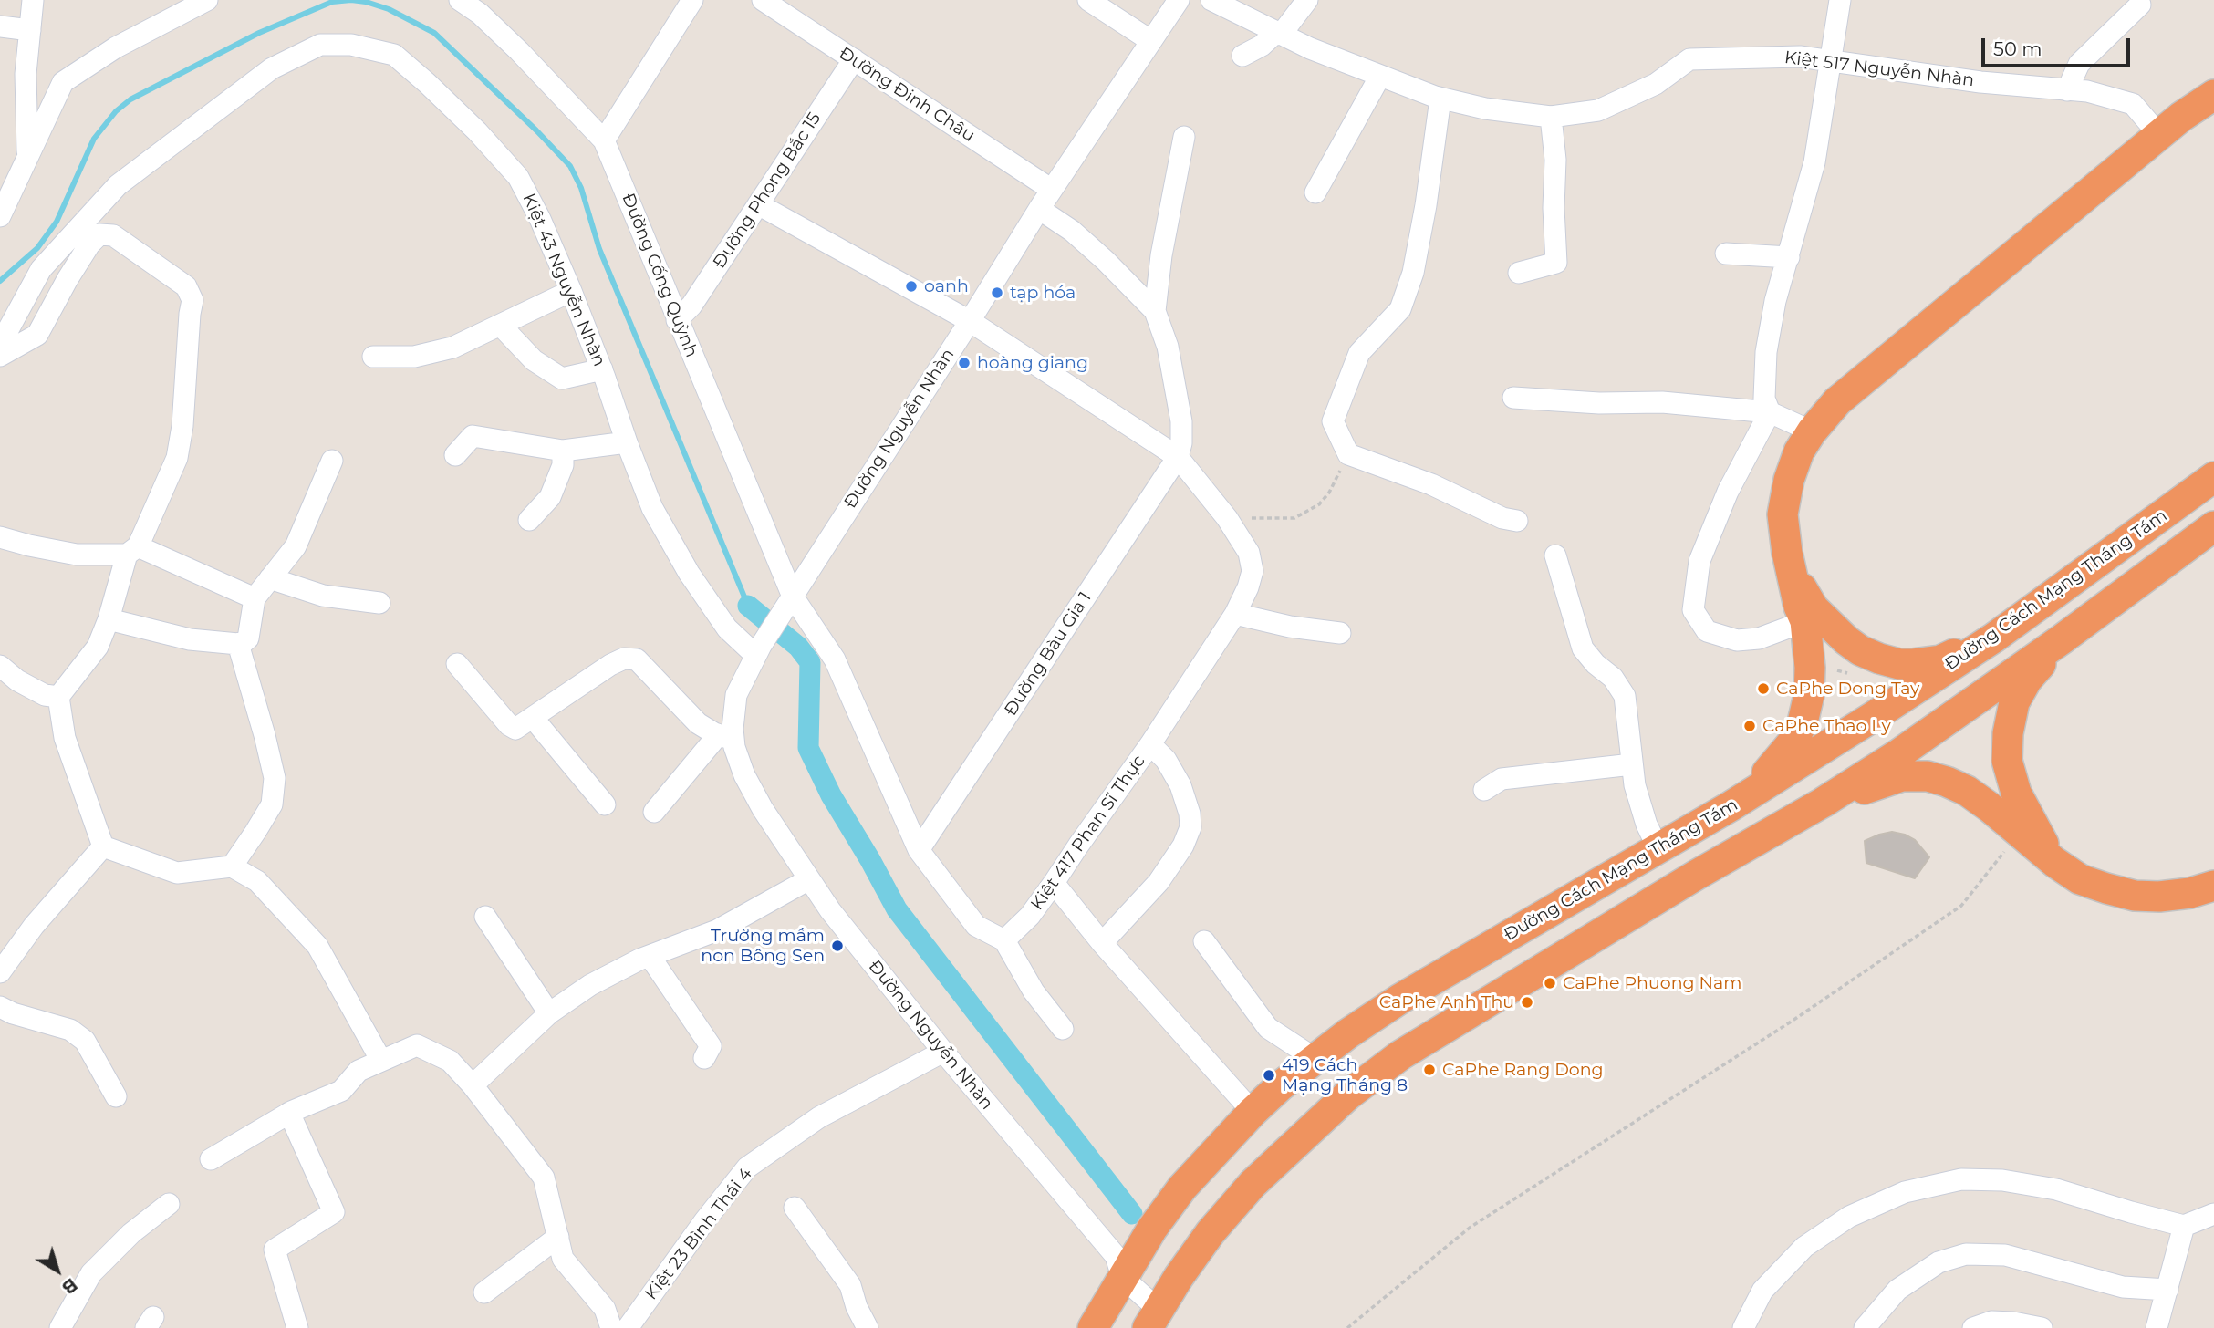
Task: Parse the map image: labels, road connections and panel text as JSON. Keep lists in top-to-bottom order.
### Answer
{
  "streets": {
    "highway": ["Đường Cách Mạng Tháng Tám"],
    "street": [
      "Kiệt 517 Nguyễn Nhàn",
      "Đường Đinh Châu",
      "Đường Phong Bắc 15",
      "Đường Cống Quỳnh",
      "Kiệt 43 Nguyễn Nhàn",
      "Đường Nguyễn Nhàn",
      "Đường Bàu Gia 1",
      "Kiệt 417 Phan Sĩ Thực",
      "Kiệt 23 Bình Thái 4"
    ]
  },
  "crossings": [
    ["Đường Đinh Châu", "Đường Phong Bắc 15"],
    ["Đường Đinh Châu", "Đường Nguyễn Nhàn"],
    ["Đường Phong Bắc 15", "Đường Cống Quỳnh"],
    ["Đường Phong Bắc 15", "Kiệt 417 Phan Sĩ Thực"],
    ["Đường Cống Quỳnh", "Đường Nguyễn Nhàn"],
    ["Đường Cống Quỳnh", "Đường Bàu Gia 1"],
    ["Kiệt 43 Nguyễn Nhàn", "Đường Nguyễn Nhàn"],
    ["Đường Nguyễn Nhàn", "Đường Cách Mạng Tháng Tám"],
    ["Đường Nguyễn Nhàn", "Kiệt 417 Phan Sĩ Thực"],
    ["Đường Nguyễn Nhàn", "Kiệt 23 Bình Thái 4"],
    ["Đường Bàu Gia 1", "Kiệt 417 Phan Sĩ Thực"]
  ],
  "places": [
    "oanh",
    "tạp hóa",
    "hoàng giang",
    "CaPhe Dong Tay",
    "CaPhe Thao Ly",
    "Trường mầm non Bông Sen",
    "CaPhe Phuong Nam",
    "CaPhe Anh Thu",
    "CaPhe Rang Dong",
    "419 Cách Mạng Tháng 8"
  ],
  "scale_bar": "50 m",
  "north": "bottom right"
}
